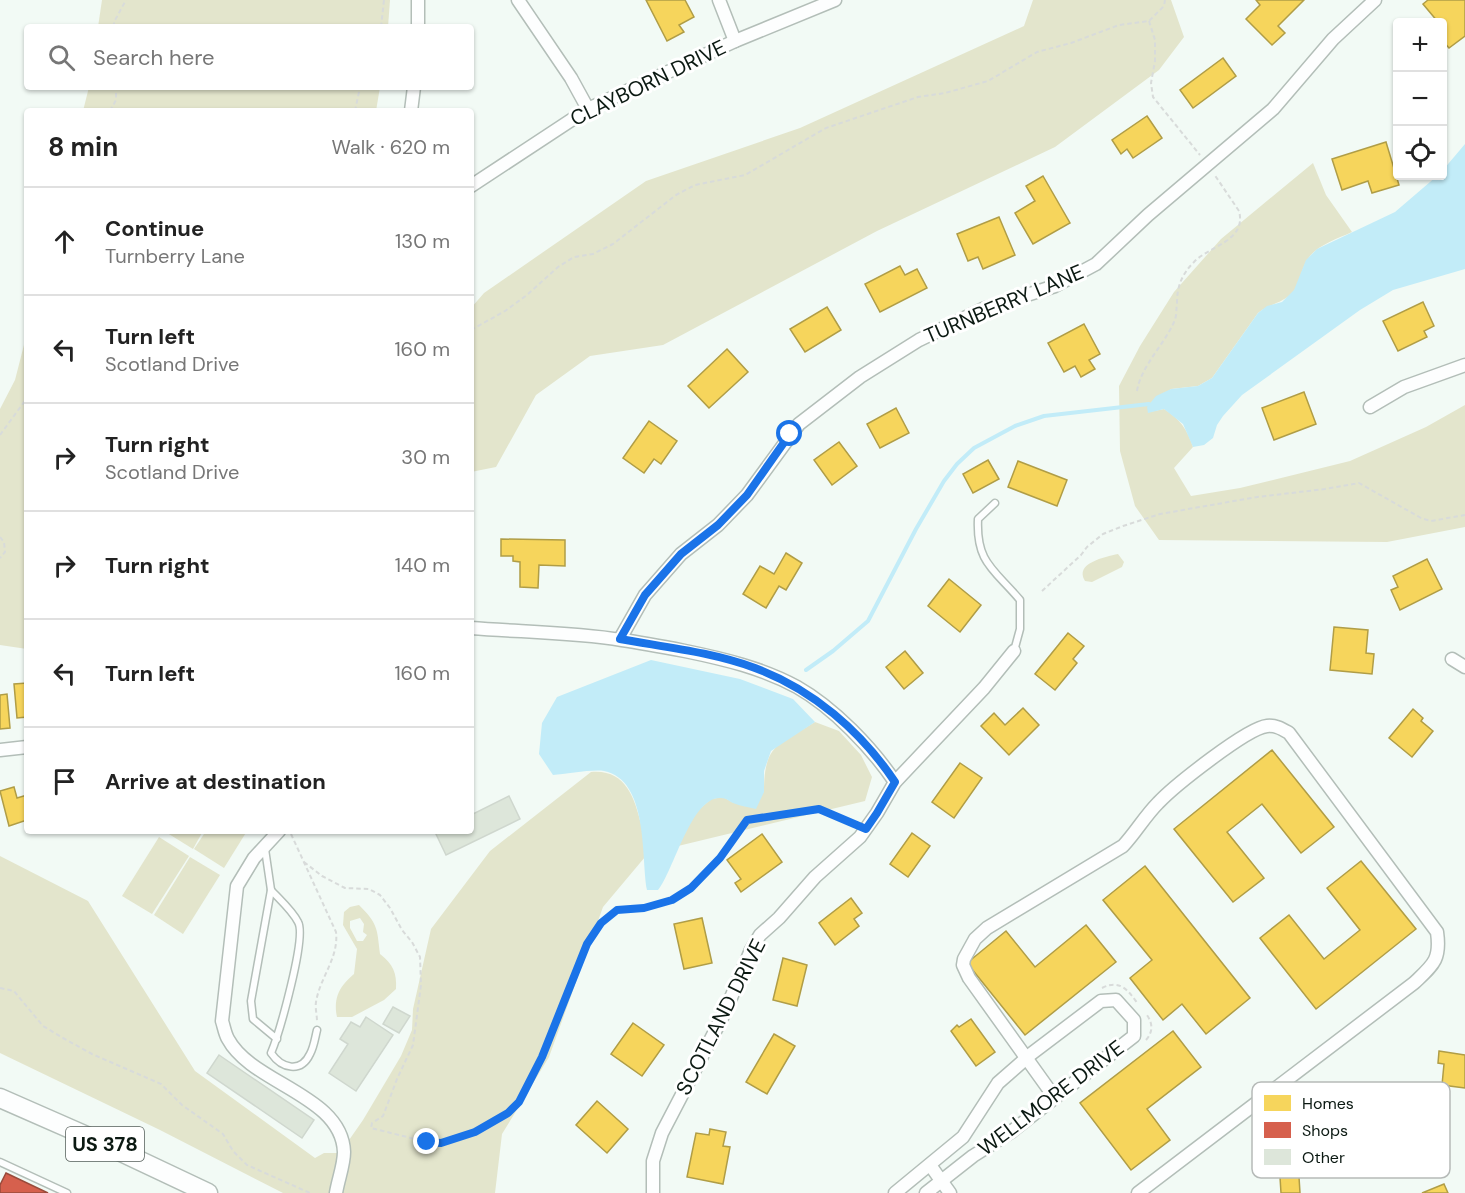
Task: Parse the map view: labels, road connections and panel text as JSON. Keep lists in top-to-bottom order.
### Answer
{
  "streets": {
    "main road": ["US 378"],
    "street": [
      "CLAYBORN DRIVE",
      "TURNBERRY LANE",
      "SCOTLAND DRIVE",
      "WELLMORE DRIVE"
    ]
  },
  "legend": ["Homes", "Shops", "Other"],
  "page": {
    "map_buttons": ["+", "−"],
    "search": "Search here",
    "heading": ["8 min", "Walk · 620 m"],
    "list": [
      ["Continue", "Turnberry Lane", "130 m"],
      ["Turn left", "Scotland Drive", "160 m"],
      ["Turn right", "Scotland Drive", "30 m"],
      ["Turn right", "140 m"],
      ["Turn left", "160 m"],
      "Arrive at destination"
    ]
  }
}
